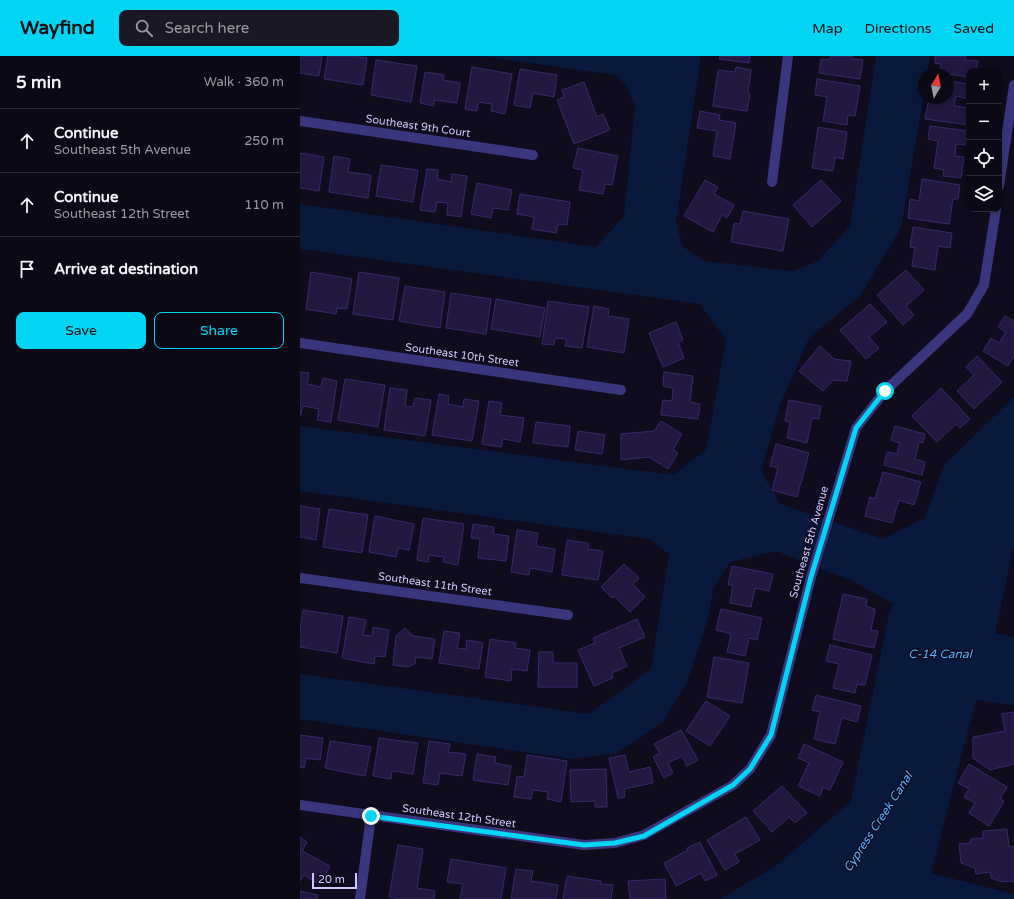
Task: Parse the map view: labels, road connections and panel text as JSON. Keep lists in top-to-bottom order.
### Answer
{
  "streets": {
    "street": [
      "Southeast 9th Court",
      "Southeast 10th Street",
      "Southeast 5th Avenue",
      "Southeast 11th Street",
      "Southeast 12th Street"
    ]
  },
  "crossings": [
    ["Southeast 5th Avenue", "Southeast 12th Street"]
  ],
  "water": ["C-14 Canal", "Cypress Creek Canal"],
  "scale_bar": "20 m",
  "north": "top",
  "page": {
    "header": "Wayfind",
    "search": "Search here",
    "nav": ["Map", "Directions", "Saved"],
    "heading": ["5 min", "Walk · 360 m"],
    "map_buttons": ["+", "−"],
    "list": [
      ["Continue", "Southeast 5th Avenue", "250 m"],
      ["Continue", "Southeast 12th Street", "110 m"],
      "Arrive at destination"
    ],
    "buttons": ["Save", "Share"],
    "scale": "20 m"
  }
}
